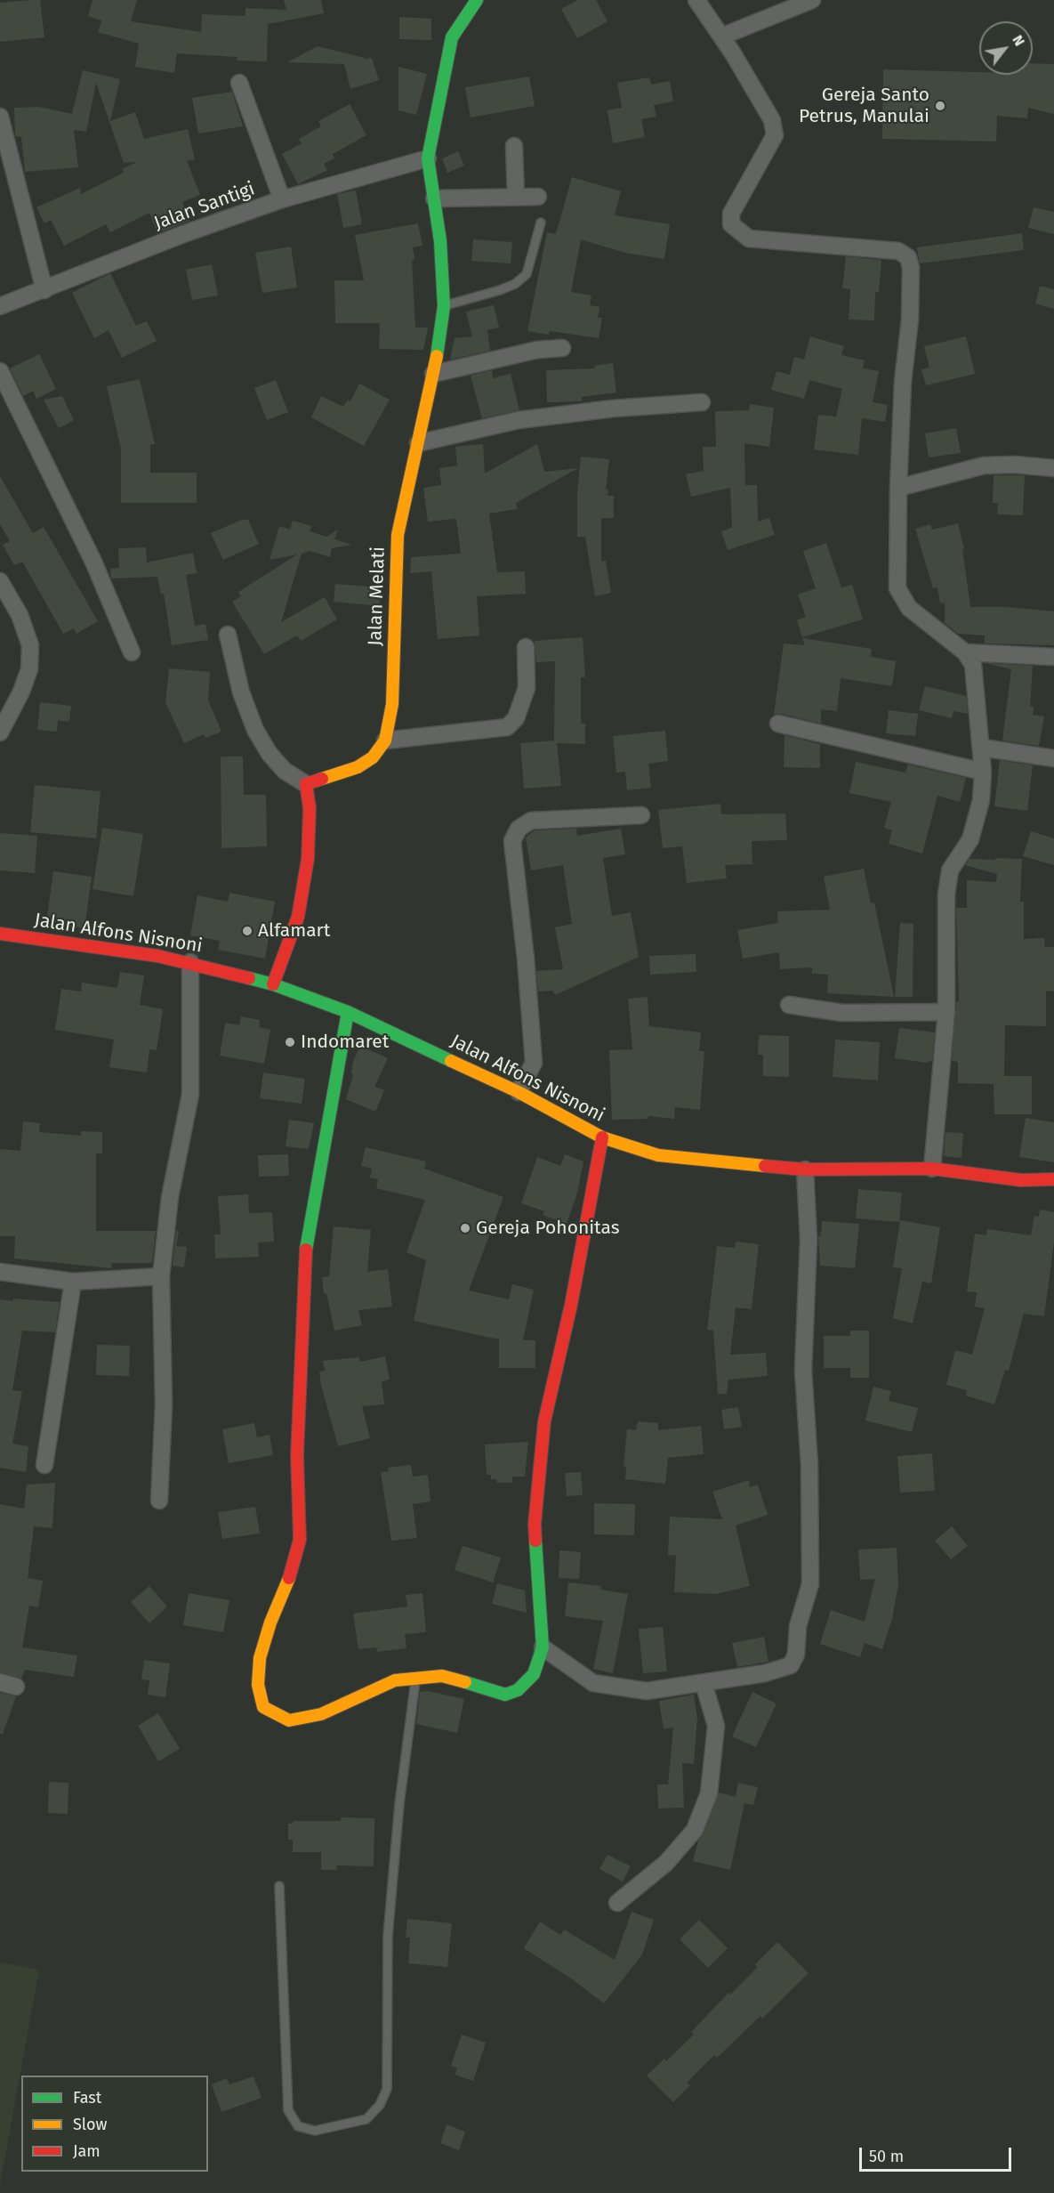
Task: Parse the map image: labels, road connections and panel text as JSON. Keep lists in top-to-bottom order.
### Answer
{
  "streets": {
    "street": ["Jalan Santigi", "Jalan Melati", "Jalan Alfons Nisnoni"]
  },
  "crossings": [
    ["Jalan Santigi", "Jalan Melati"]
  ],
  "places": [
    "Gereja Santo Petrus, Manulai",
    "Alfamart",
    "Indomaret",
    "Gereja Pohonitas"
  ],
  "legend": ["Fast", "Slow", "Jam"],
  "scale_bar": "50 m",
  "north": "top right"
}
